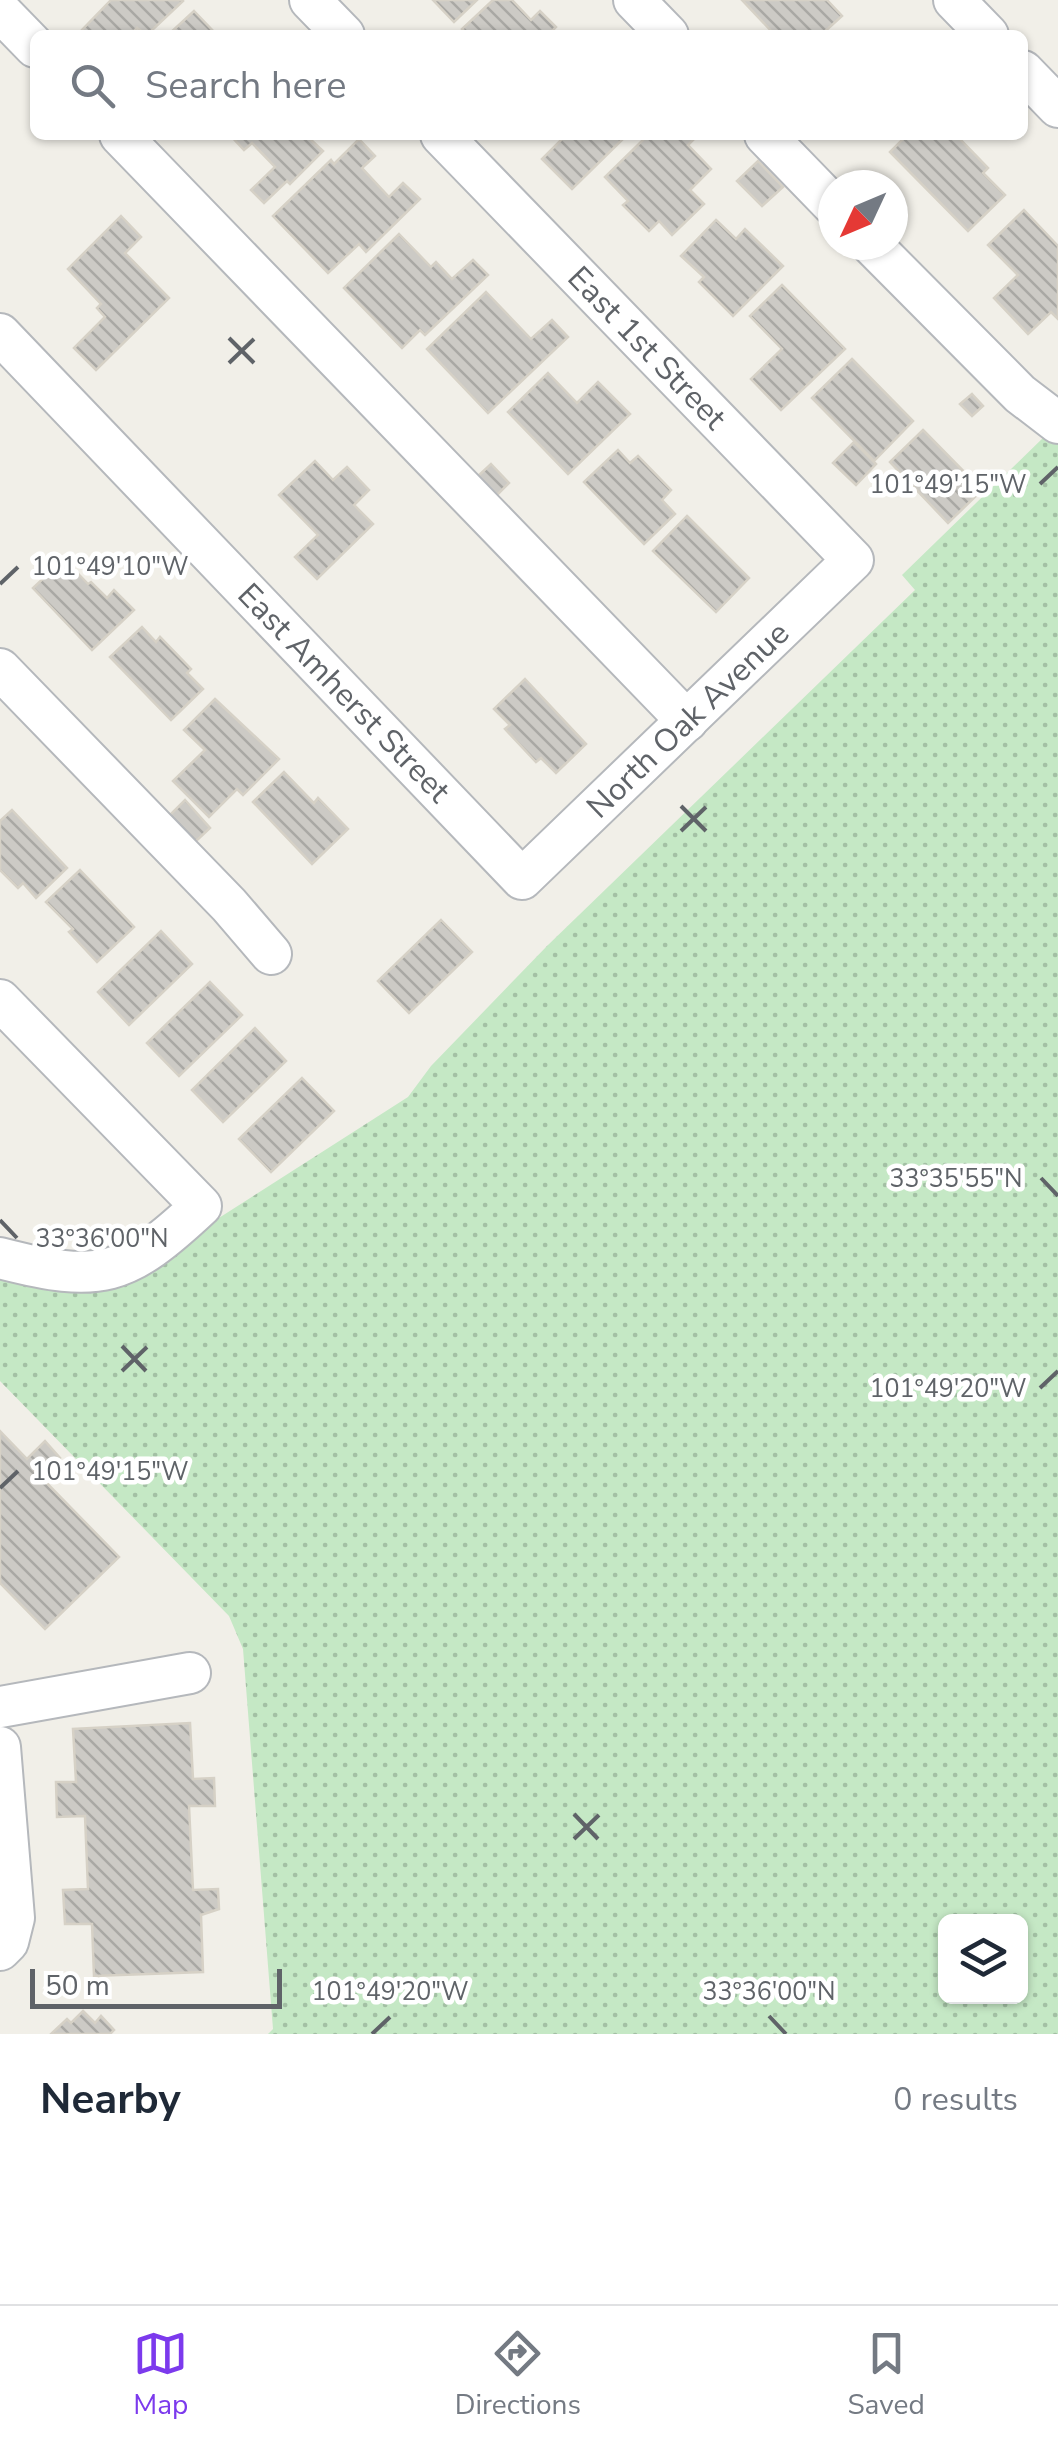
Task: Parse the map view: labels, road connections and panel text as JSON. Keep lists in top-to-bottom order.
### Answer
{
  "streets": {
    "street": ["East 1st Street", "East Amherst Street", "North Oak Avenue"]
  },
  "crossings": [
    ["East 1st Street", "North Oak Avenue"],
    ["East Amherst Street", "North Oak Avenue"]
  ],
  "scale_bar": "50 m",
  "north": "bottom left",
  "page": {
    "search": "Search here",
    "scale": "50 m",
    "heading": ["Nearby", "0 results"],
    "nav": ["Map", "Directions", "Saved"]
  },
  "coordinates": [
    "101°49'15\"W",
    "101°49'10\"W",
    "33°35'55\"N",
    "33°36'00\"N",
    "101°49'20\"W"
  ]
}
